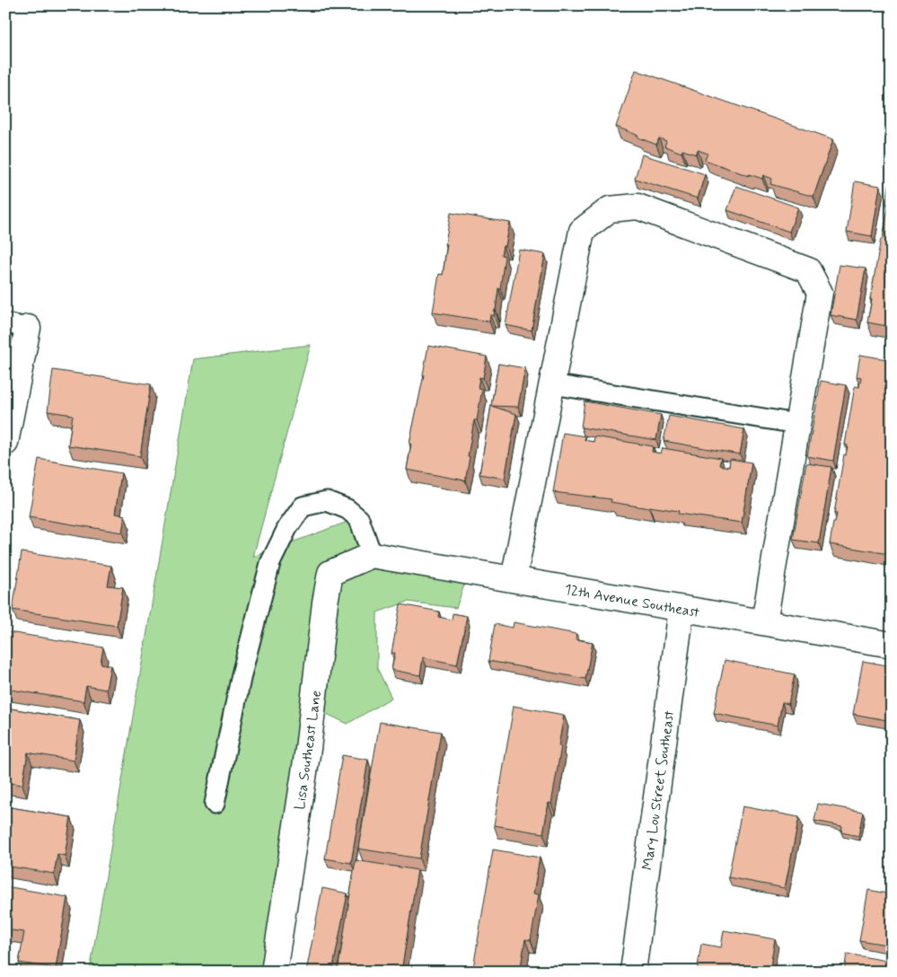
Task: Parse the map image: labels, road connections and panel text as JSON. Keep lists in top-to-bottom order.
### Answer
{
  "streets": {
    "street": ["12th Avenue Southeast", "Lisa Southeast Lane", "Mary Lou Street Southeast"]
  },
  "crossings": [
    ["12th Avenue Southeast", "Lisa Southeast Lane"],
    ["12th Avenue Southeast", "Mary Lou Street Southeast"]
  ]
}
